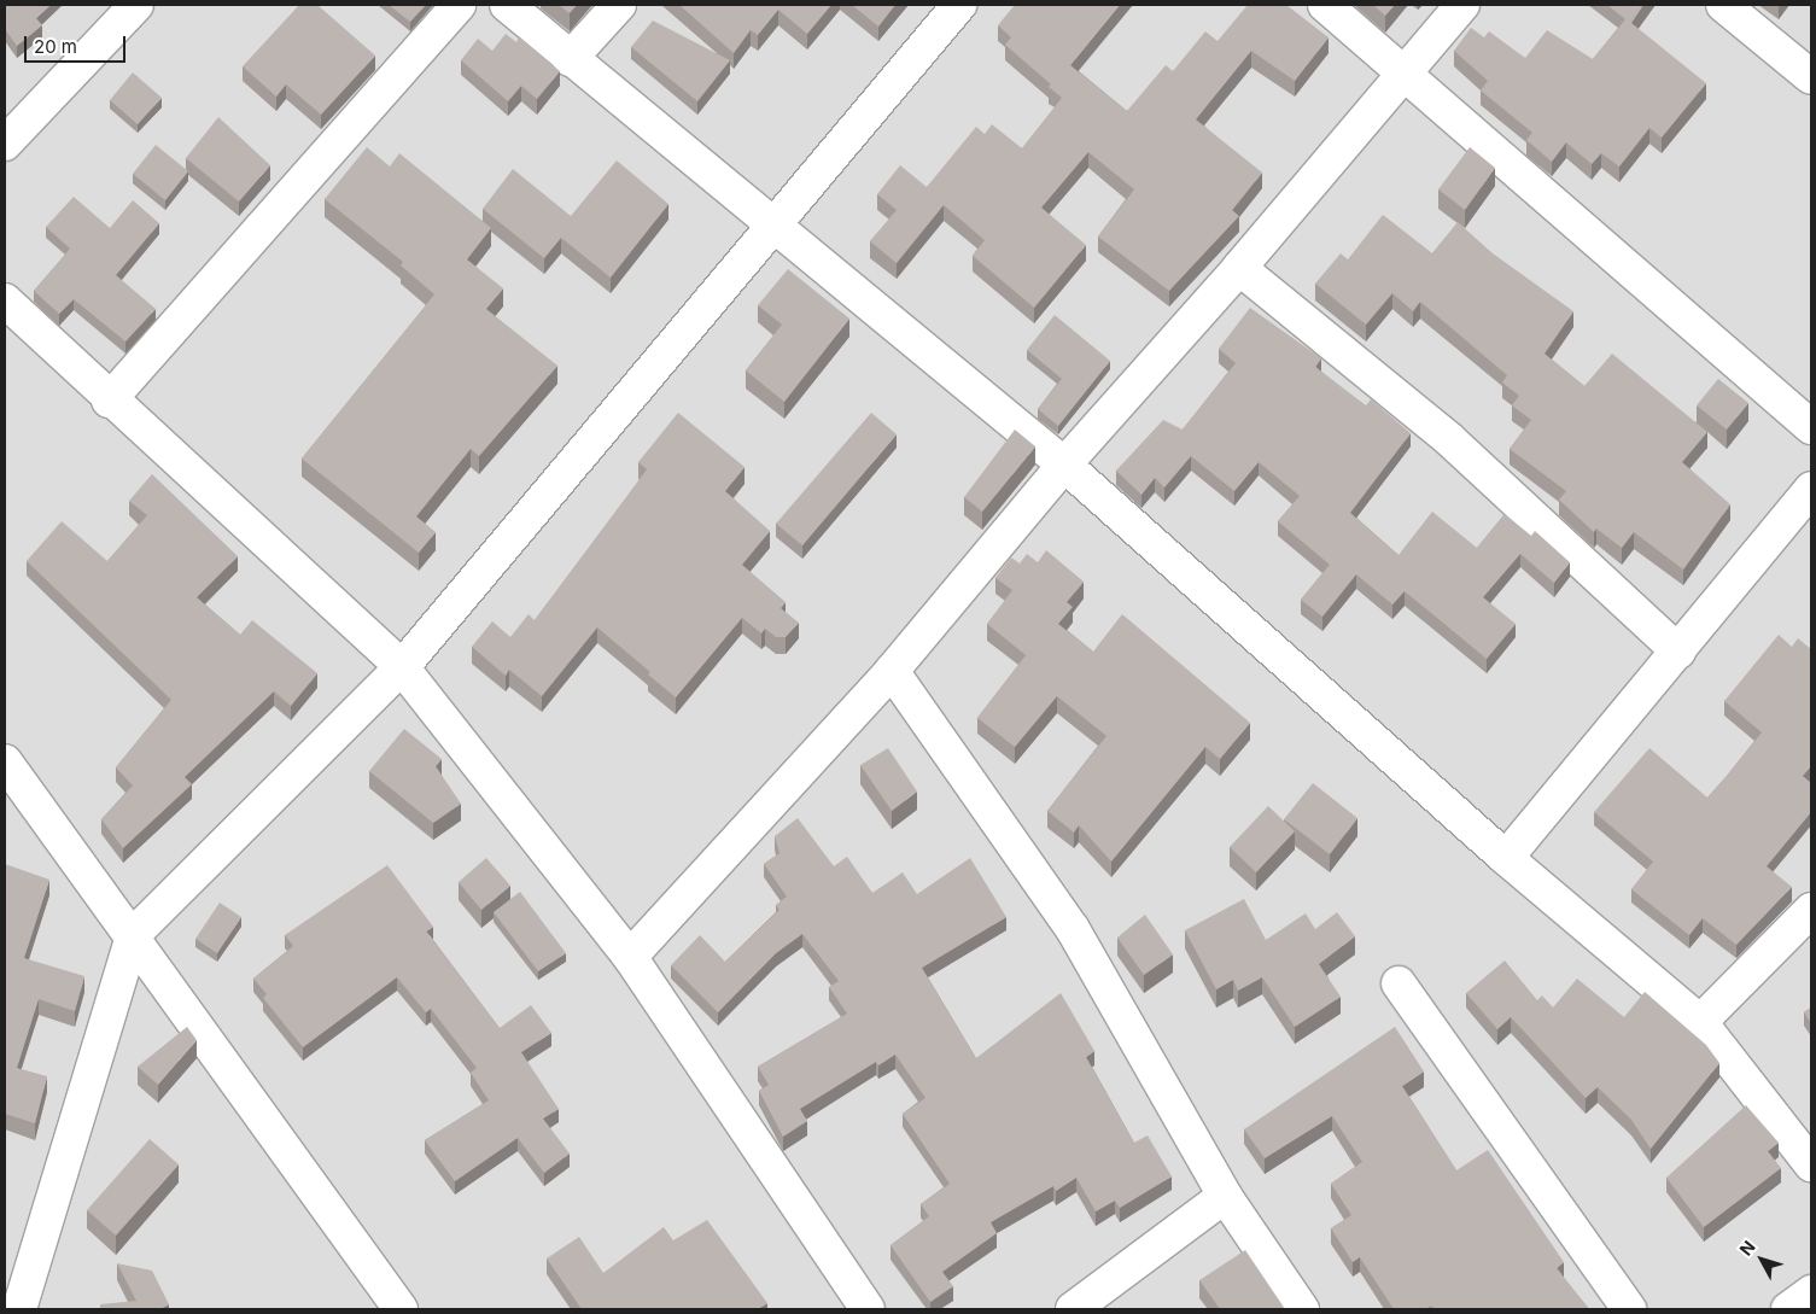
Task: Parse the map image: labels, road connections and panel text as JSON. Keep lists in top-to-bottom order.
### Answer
{
  "scale_bar": "20 m",
  "north": "top left"
}
